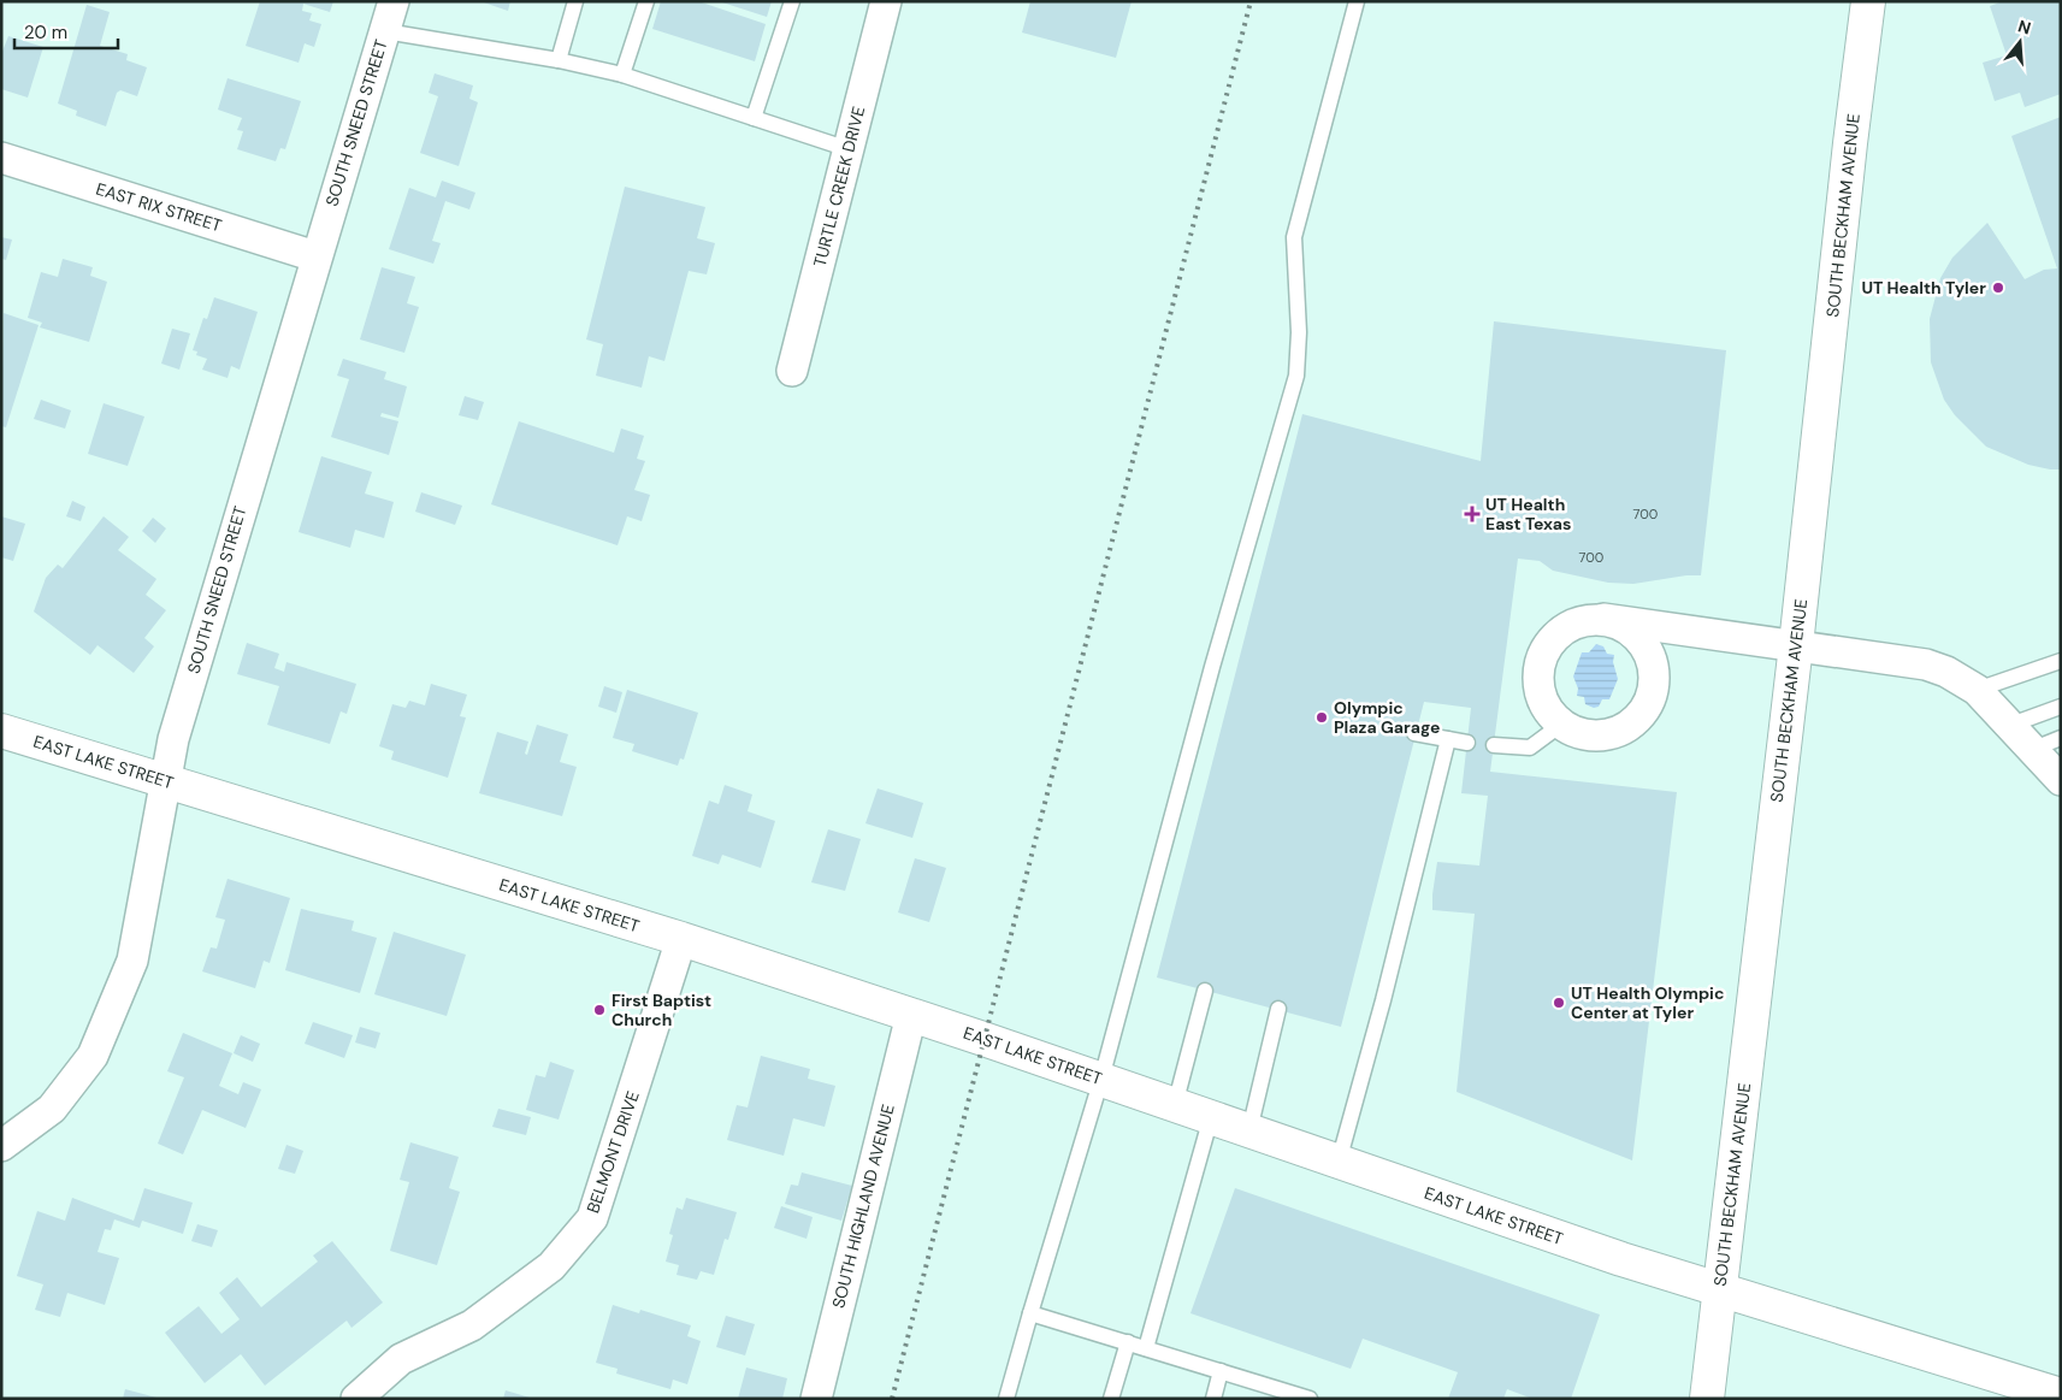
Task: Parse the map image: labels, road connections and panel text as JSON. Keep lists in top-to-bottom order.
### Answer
{
  "streets": {
    "street": [
      "SOUTH SNEED STREET",
      "TURTLE CREEK DRIVE",
      "EAST RIX STREET",
      "SOUTH BECKHAM AVENUE",
      "EAST LAKE STREET",
      "BELMONT DRIVE",
      "SOUTH HIGHLAND AVENUE"
    ]
  },
  "crossings": [
    ["SOUTH SNEED STREET", "EAST RIX STREET"],
    ["SOUTH SNEED STREET", "EAST LAKE STREET"],
    ["SOUTH BECKHAM AVENUE", "EAST LAKE STREET"],
    ["EAST LAKE STREET", "BELMONT DRIVE"],
    ["EAST LAKE STREET", "SOUTH HIGHLAND AVENUE"]
  ],
  "places": {
    "other": [
      "UT Health Tyler",
      "Olympic Plaza Garage",
      "UT Health Olympic Center at Tyler",
      "First Baptist Church"
    ],
    "health": ["UT Health East Texas"]
  },
  "house_numbers": ["700", "700"],
  "scale_bar": "20 m",
  "north": "top"
}
